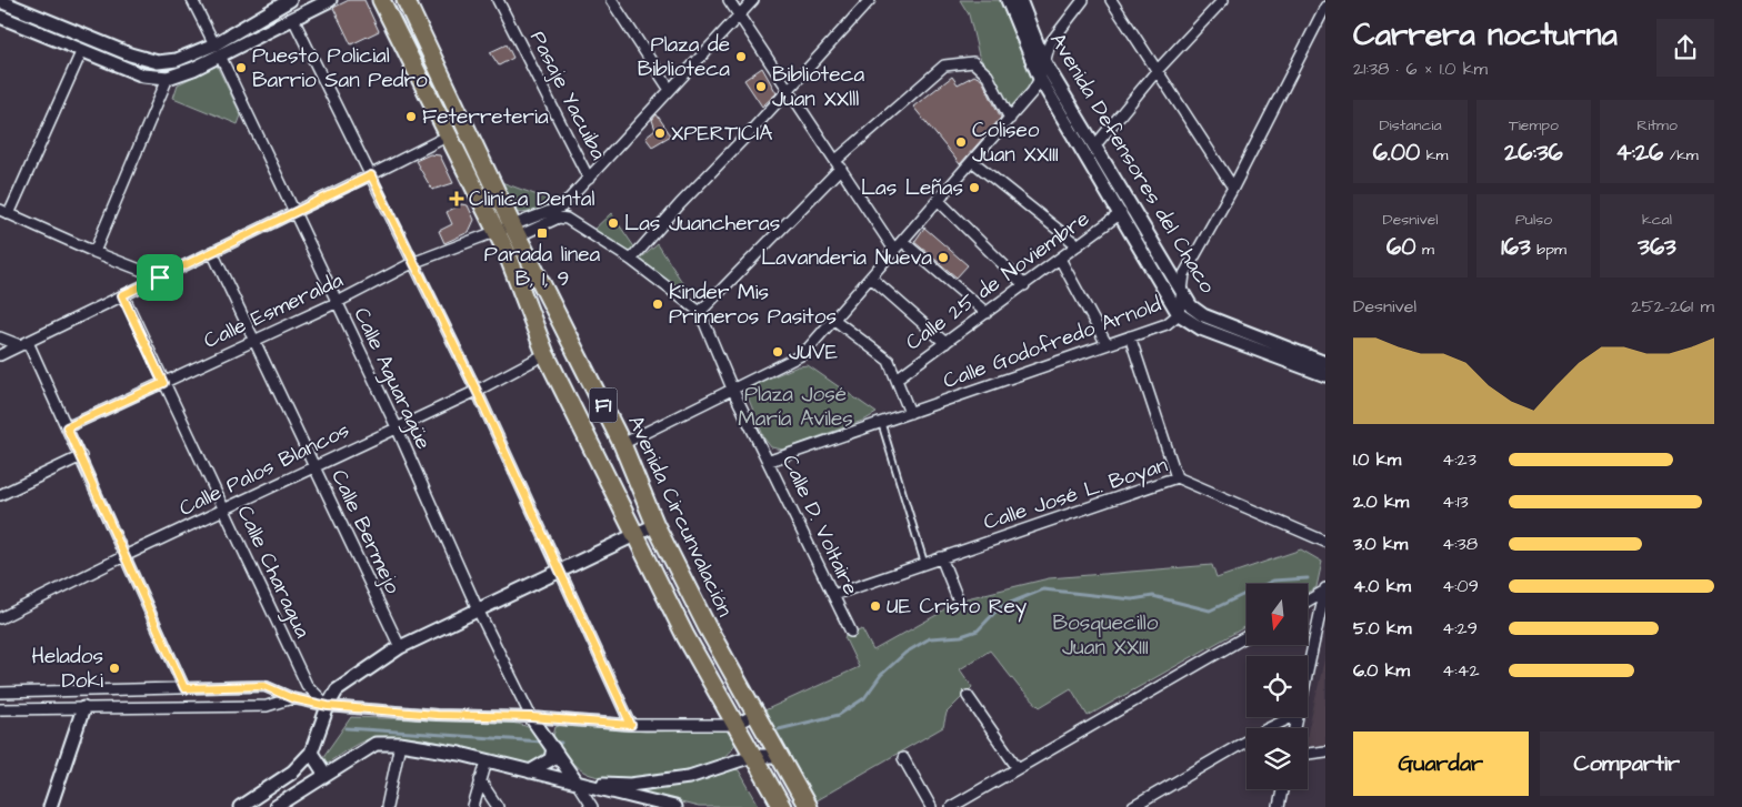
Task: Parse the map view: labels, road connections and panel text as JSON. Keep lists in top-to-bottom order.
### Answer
{
  "streets": {
    "highway": ["F1", "Avenida Circunvalación"],
    "street": [
      "Pasaje Yacuiba",
      "Avenida Defensores del Chaco",
      "Calle 25 de Noviembre",
      "Calle Esmeralda",
      "Calle Godofredo Arnold",
      "Calle Aguaragüe",
      "Calle Palos Blancos",
      "Calle José L. Boyan",
      "Calle D. Voltaire",
      "Calle Bermejo",
      "Calle Charagua"
    ]
  },
  "crossings": [
    ["Avenida Defensores del Chaco", "Calle 25 de Noviembre"],
    ["Avenida Defensores del Chaco", "Calle Godofredo Arnold"],
    ["Calle Esmeralda", "Calle Aguaragüe"],
    ["Calle Esmeralda", "Avenida Circunvalación"],
    ["Calle Esmeralda", "Calle Bermejo"],
    ["Calle Esmeralda", "Calle Charagua"],
    ["Calle Godofredo Arnold", "Calle D. Voltaire"],
    ["Calle Aguaragüe", "Calle Palos Blancos"],
    ["Calle Palos Blancos", "Avenida Circunvalación"],
    ["Calle Palos Blancos", "Calle Bermejo"],
    ["Calle Palos Blancos", "Calle Charagua"],
    ["Calle José L. Boyan", "Calle D. Voltaire"]
  ],
  "parks": ["Plaza José María Aviles", "Bosquecillo Juan XXIII"],
  "places": {
    "other": [
      "Plaza de Biblioteca",
      "Puesto Policial Barrio San Pedro",
      "Biblioteca Juan XXlll",
      "Feterreteria",
      "XPERTICIA",
      "Coliseo Juan XXIII",
      "Las Leñas",
      "Las Juancheras",
      "Lavanderia Nueva",
      "Kinder Mis Primeros Pasitos",
      "JUVE",
      "UE Cristo Rey",
      "Helados Doki"
    ],
    "health": ["Clinica Dental"],
    "transit": ["Parada linea B, 1, 9"]
  },
  "north": "bottom",
  "page": {
    "heading": ["Carrera nocturna", "21:38 · 6 × 1.0 km"],
    "stats": [
      ["Distancia", "6.00 km"],
      ["Tiempo", "26:36"],
      ["Ritmo", "4:26 /km"],
      ["Desnivel", "60 m"],
      ["Pulso", "163 bpm"],
      ["kcal", "363"]
    ],
    "chart": ["Desnivel", "252–261 m"],
    "list": [
      {
        "name": "1.0 km",
        "note": "4:23"
      },
      {
        "name": "2.0 km",
        "note": "4:13"
      },
      {
        "name": "3.0 km",
        "note": "4:38"
      },
      {
        "name": "4.0 km",
        "note": "4:09"
      },
      {
        "name": "5.0 km",
        "note": "4:29"
      },
      {
        "name": "6.0 km",
        "note": "4:42"
      }
    ],
    "buttons": ["Guardar", "Compartir"]
  }
}
